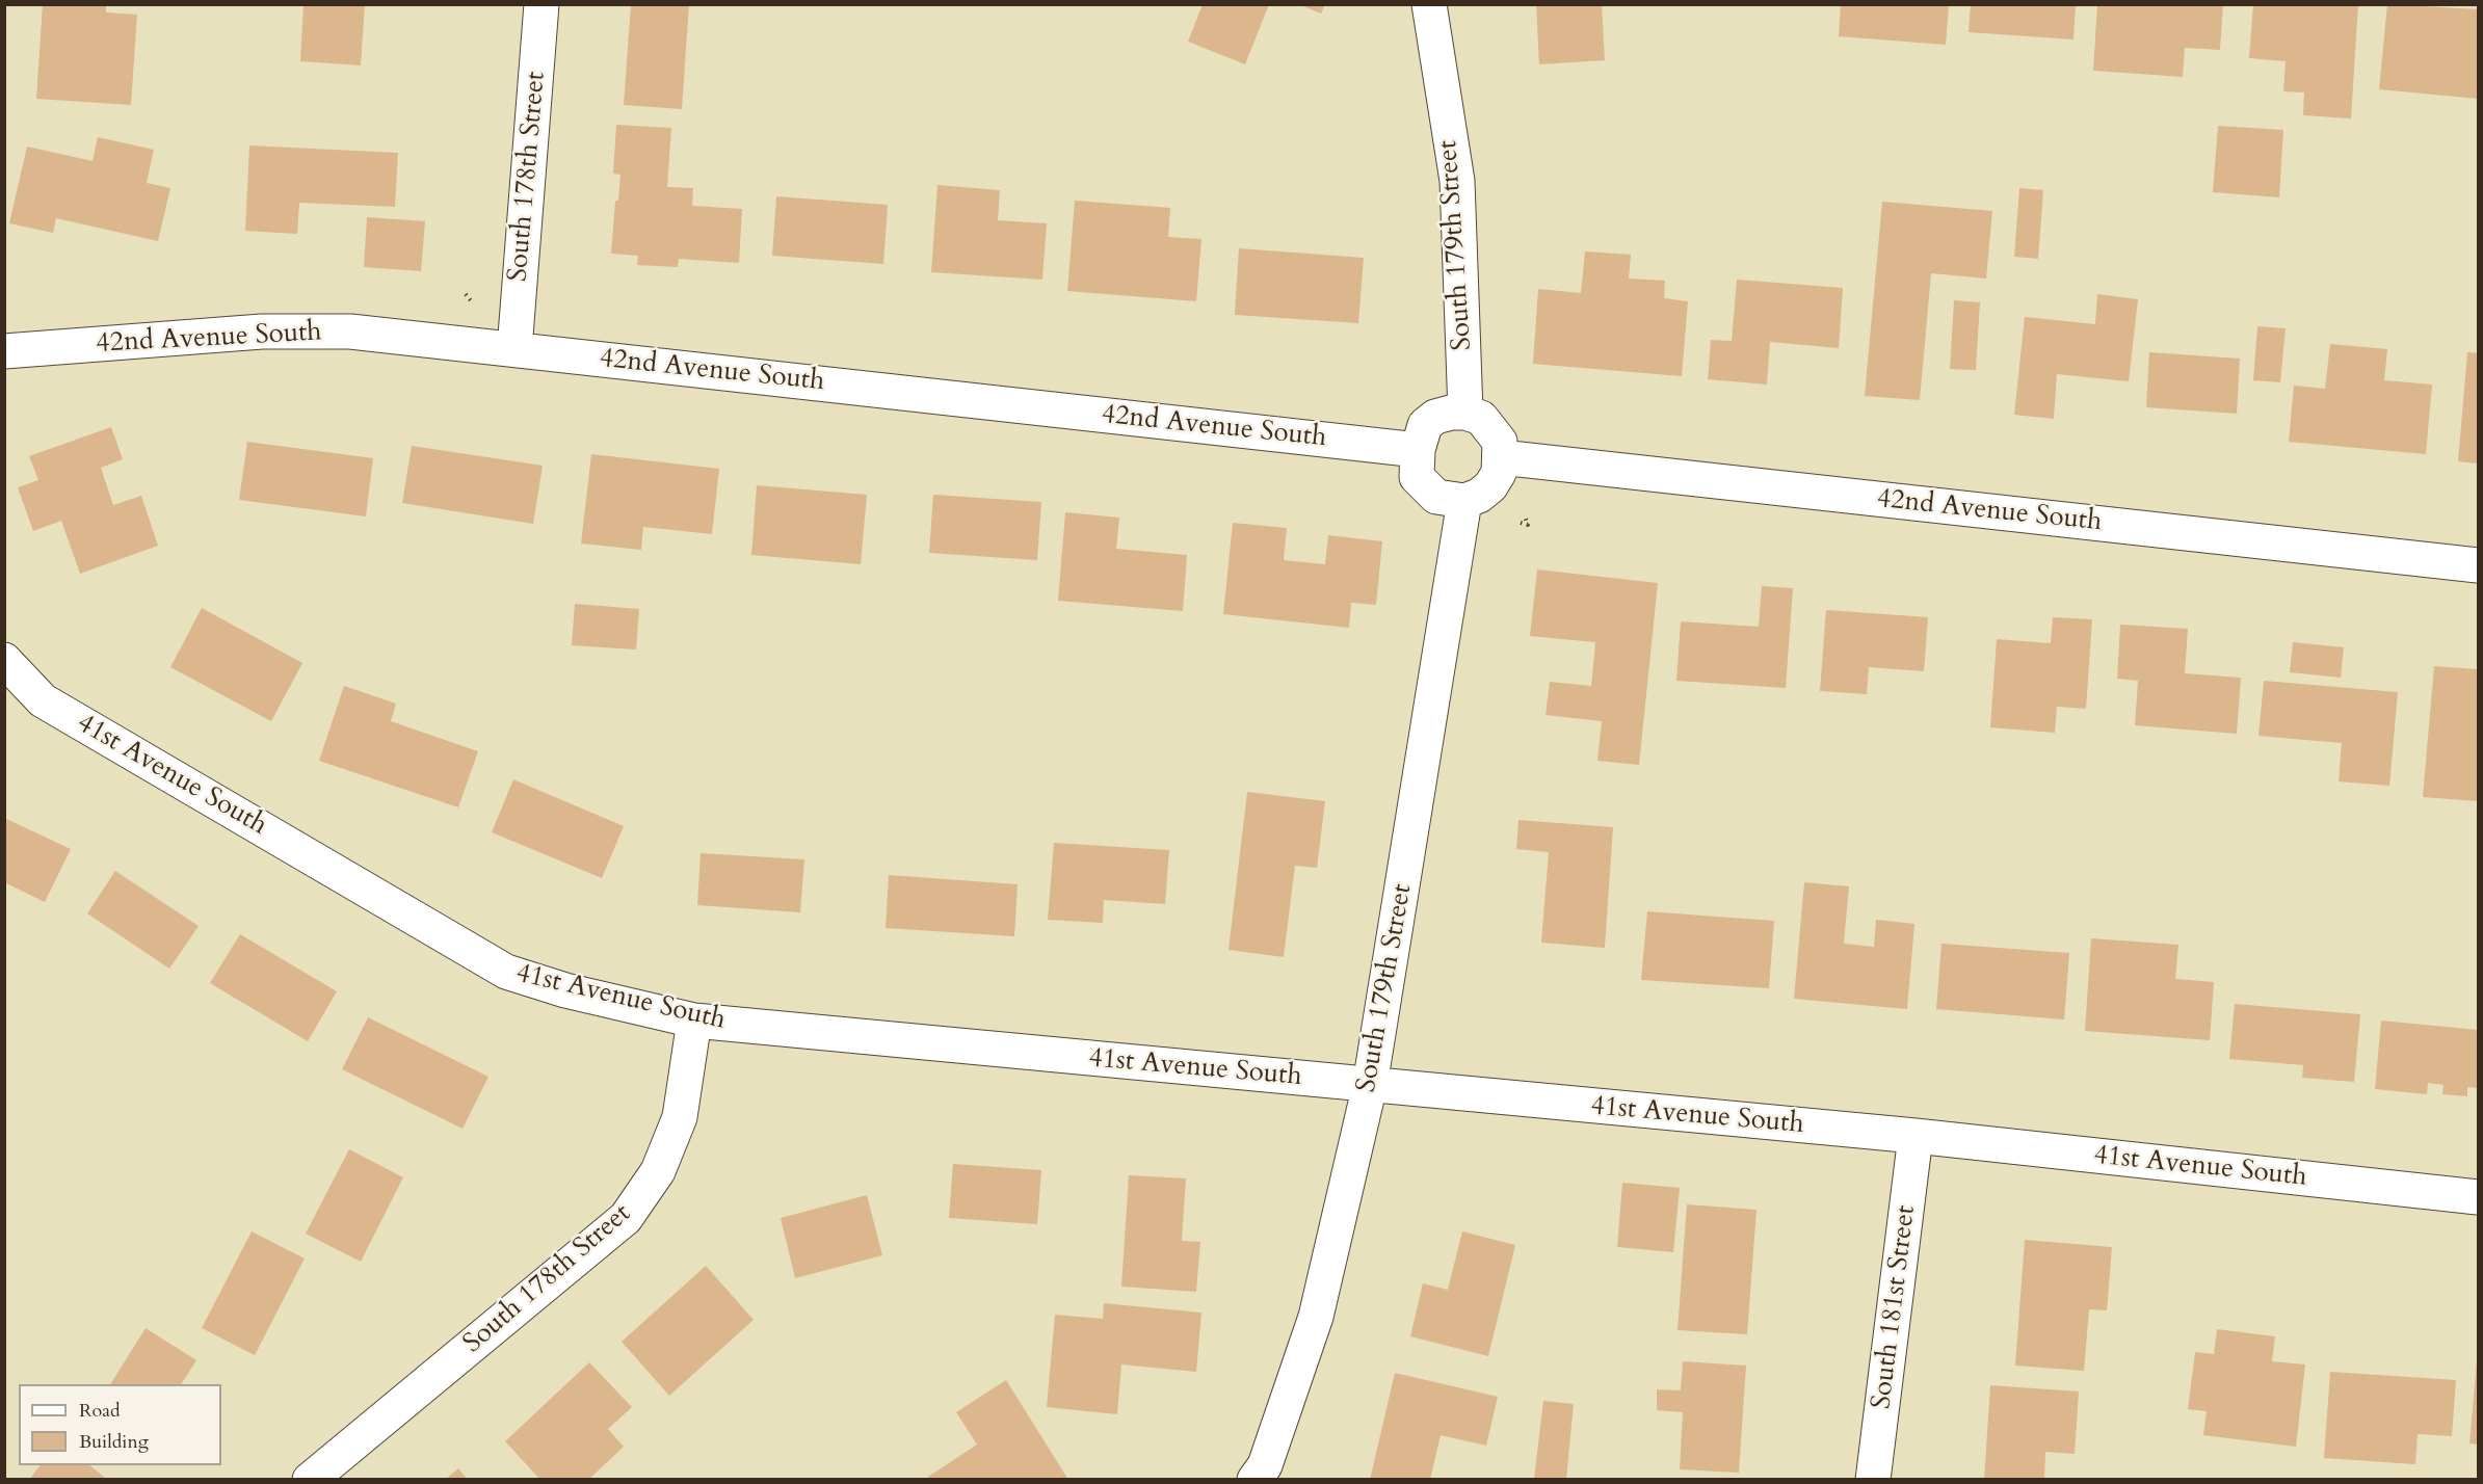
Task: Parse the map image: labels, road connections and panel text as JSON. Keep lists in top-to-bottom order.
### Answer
{
  "streets": {
    "street": [
      "South 178th Street",
      "South 179th Street",
      "42nd Avenue South",
      "41st Avenue South",
      "South 181st Street"
    ]
  },
  "crossings": [
    ["South 178th Street", "42nd Avenue South"],
    ["South 178th Street", "41st Avenue South"],
    ["South 179th Street", "42nd Avenue South"],
    ["South 179th Street", "41st Avenue South"],
    ["41st Avenue South", "South 181st Street"]
  ],
  "legend": ["Road", "Building"]
}
